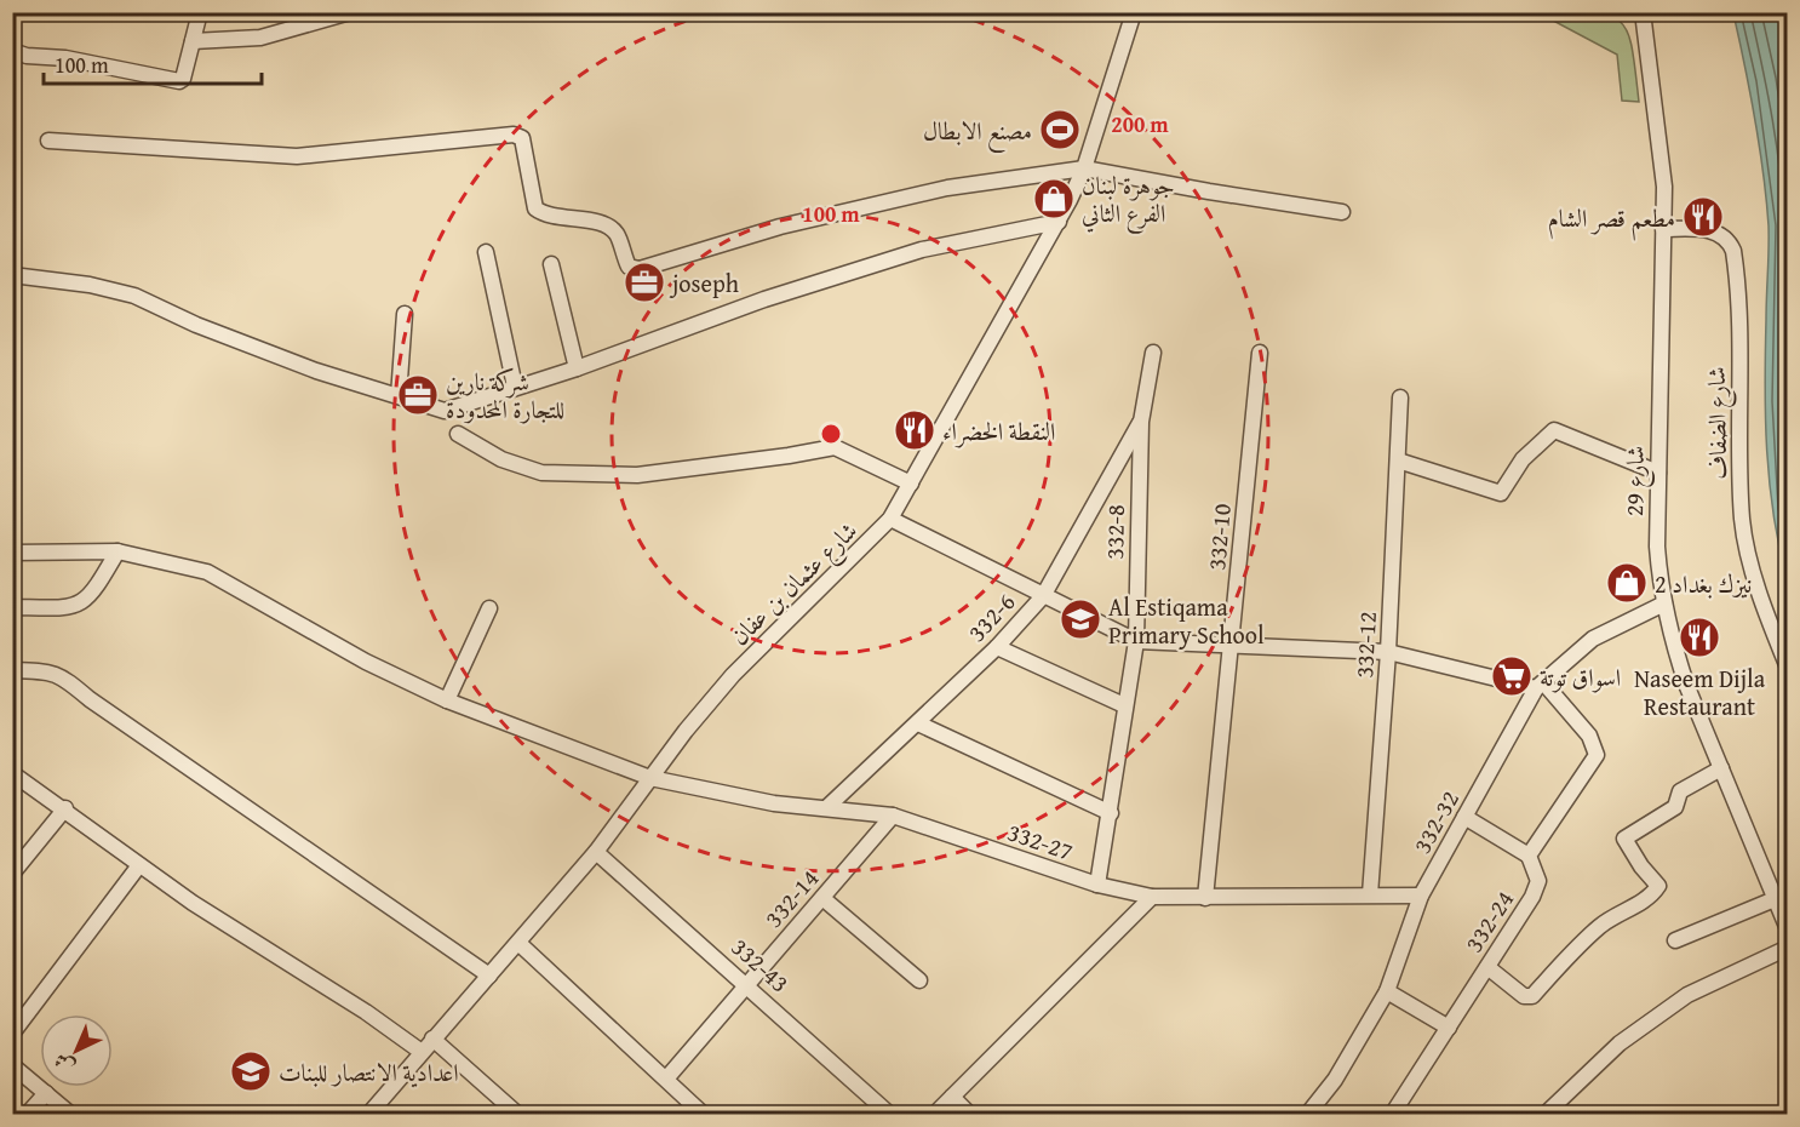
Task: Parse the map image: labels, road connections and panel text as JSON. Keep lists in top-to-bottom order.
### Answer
{
  "streets": {
    "street": [
      "شارع الضفاف",
      "شارع 29",
      "332-8",
      "332-10",
      "شارع عثمان بن عفان",
      "332-6",
      "332-12",
      "332-32",
      "332-27",
      "332-14",
      "332-24",
      "332-43"
    ]
  },
  "crossings": [
    ["شارع الضفاف", "شارع 29"],
    ["شارع 29", "332-32"],
    ["332-8", "332-6"],
    ["332-8", "332-27"],
    ["332-10", "332-27"],
    ["شارع عثمان بن عفان", "332-27"],
    ["شارع عثمان بن عفان", "332-43"],
    ["332-6", "332-27"],
    ["332-12", "332-27"],
    ["332-32", "332-27"],
    ["332-27", "332-14"],
    ["332-14", "332-43"]
  ],
  "places": {
    "sports": ["مصنع الابطال"],
    "shop": ["جوهرة لبنان الفرع الثاني", "نيزك بغداد 2"],
    "restaurant": ["مطعم قصر الشام", "النقطة الخضراء", "Naseem Dijla Restaurant"],
    "office": ["joseph", "شركة نارين للتجارة المحدودة"],
    "school or university": ["Al Estiqama Primary School", "اعدادية الانتصار للبنات"],
    "supermarket": ["اسواق توتة"]
  },
  "scale_bar": "100 m",
  "north": "bottom left",
  "rings": ["200 m", "100 m"]
}
